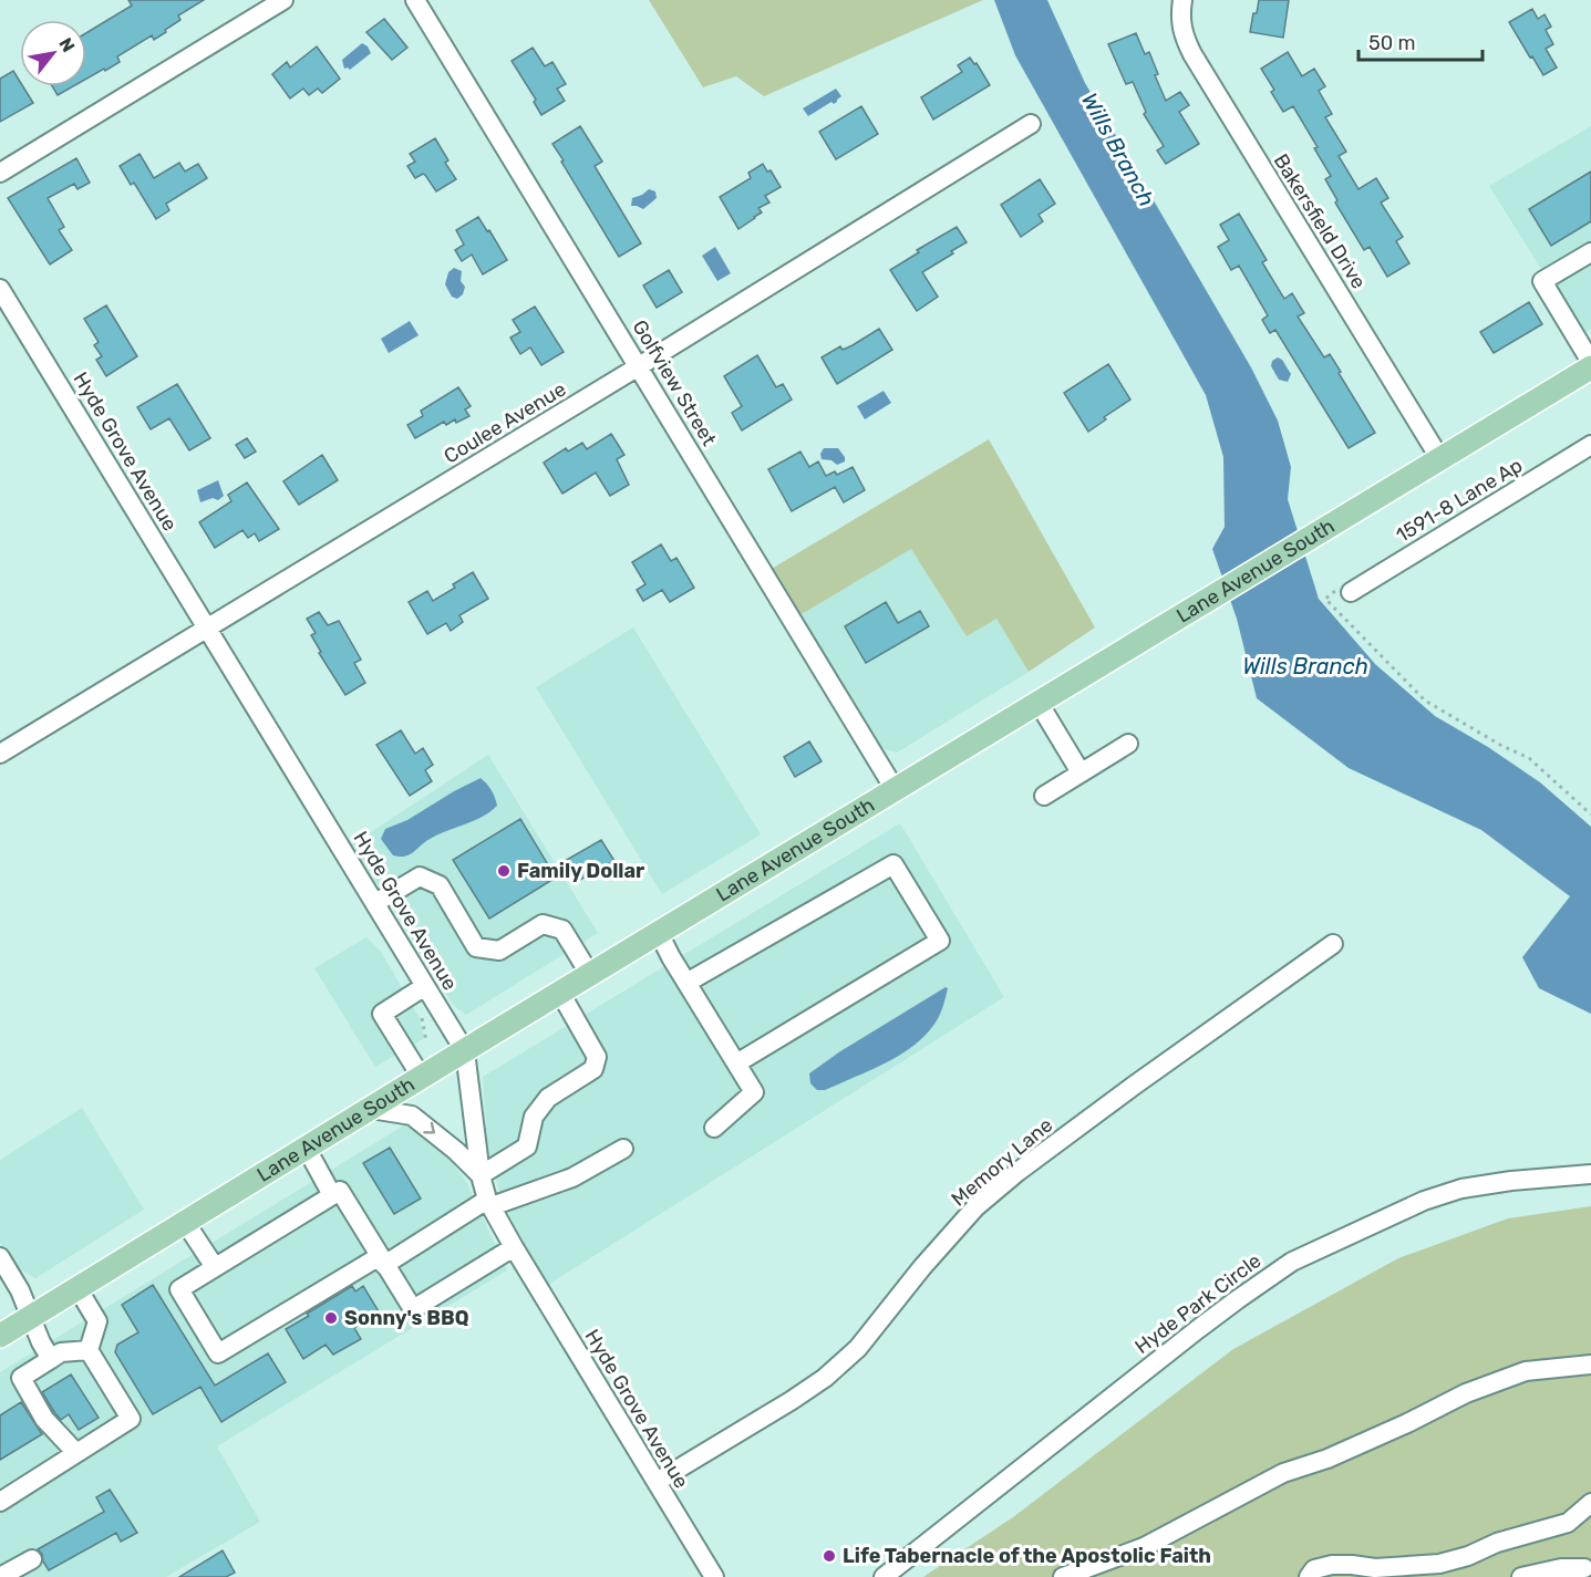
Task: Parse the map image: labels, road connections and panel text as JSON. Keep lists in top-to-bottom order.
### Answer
{
  "streets": {
    "main road": ["Lane Avenue South"],
    "street": [
      "Bakersfield Drive",
      "Golfview Street",
      "Coulee Avenue",
      "Hyde Grove Avenue",
      "1591-8 Lane Ap",
      "Memory Lane",
      "Hyde Park Circle"
    ]
  },
  "crossings": [
    ["Bakersfield Drive", "Lane Avenue South"],
    ["Golfview Street", "Coulee Avenue"],
    ["Golfview Street", "Lane Avenue South"],
    ["Coulee Avenue", "Hyde Grove Avenue"],
    ["Hyde Grove Avenue", "Lane Avenue South"],
    ["Hyde Grove Avenue", "Memory Lane"]
  ],
  "water": ["Wills Branch"],
  "places": ["Family Dollar", "Sonny's BBQ", "Life Tabernacle of the Apostolic Faith"],
  "scale_bar": "50 m",
  "north": "top right"
}
